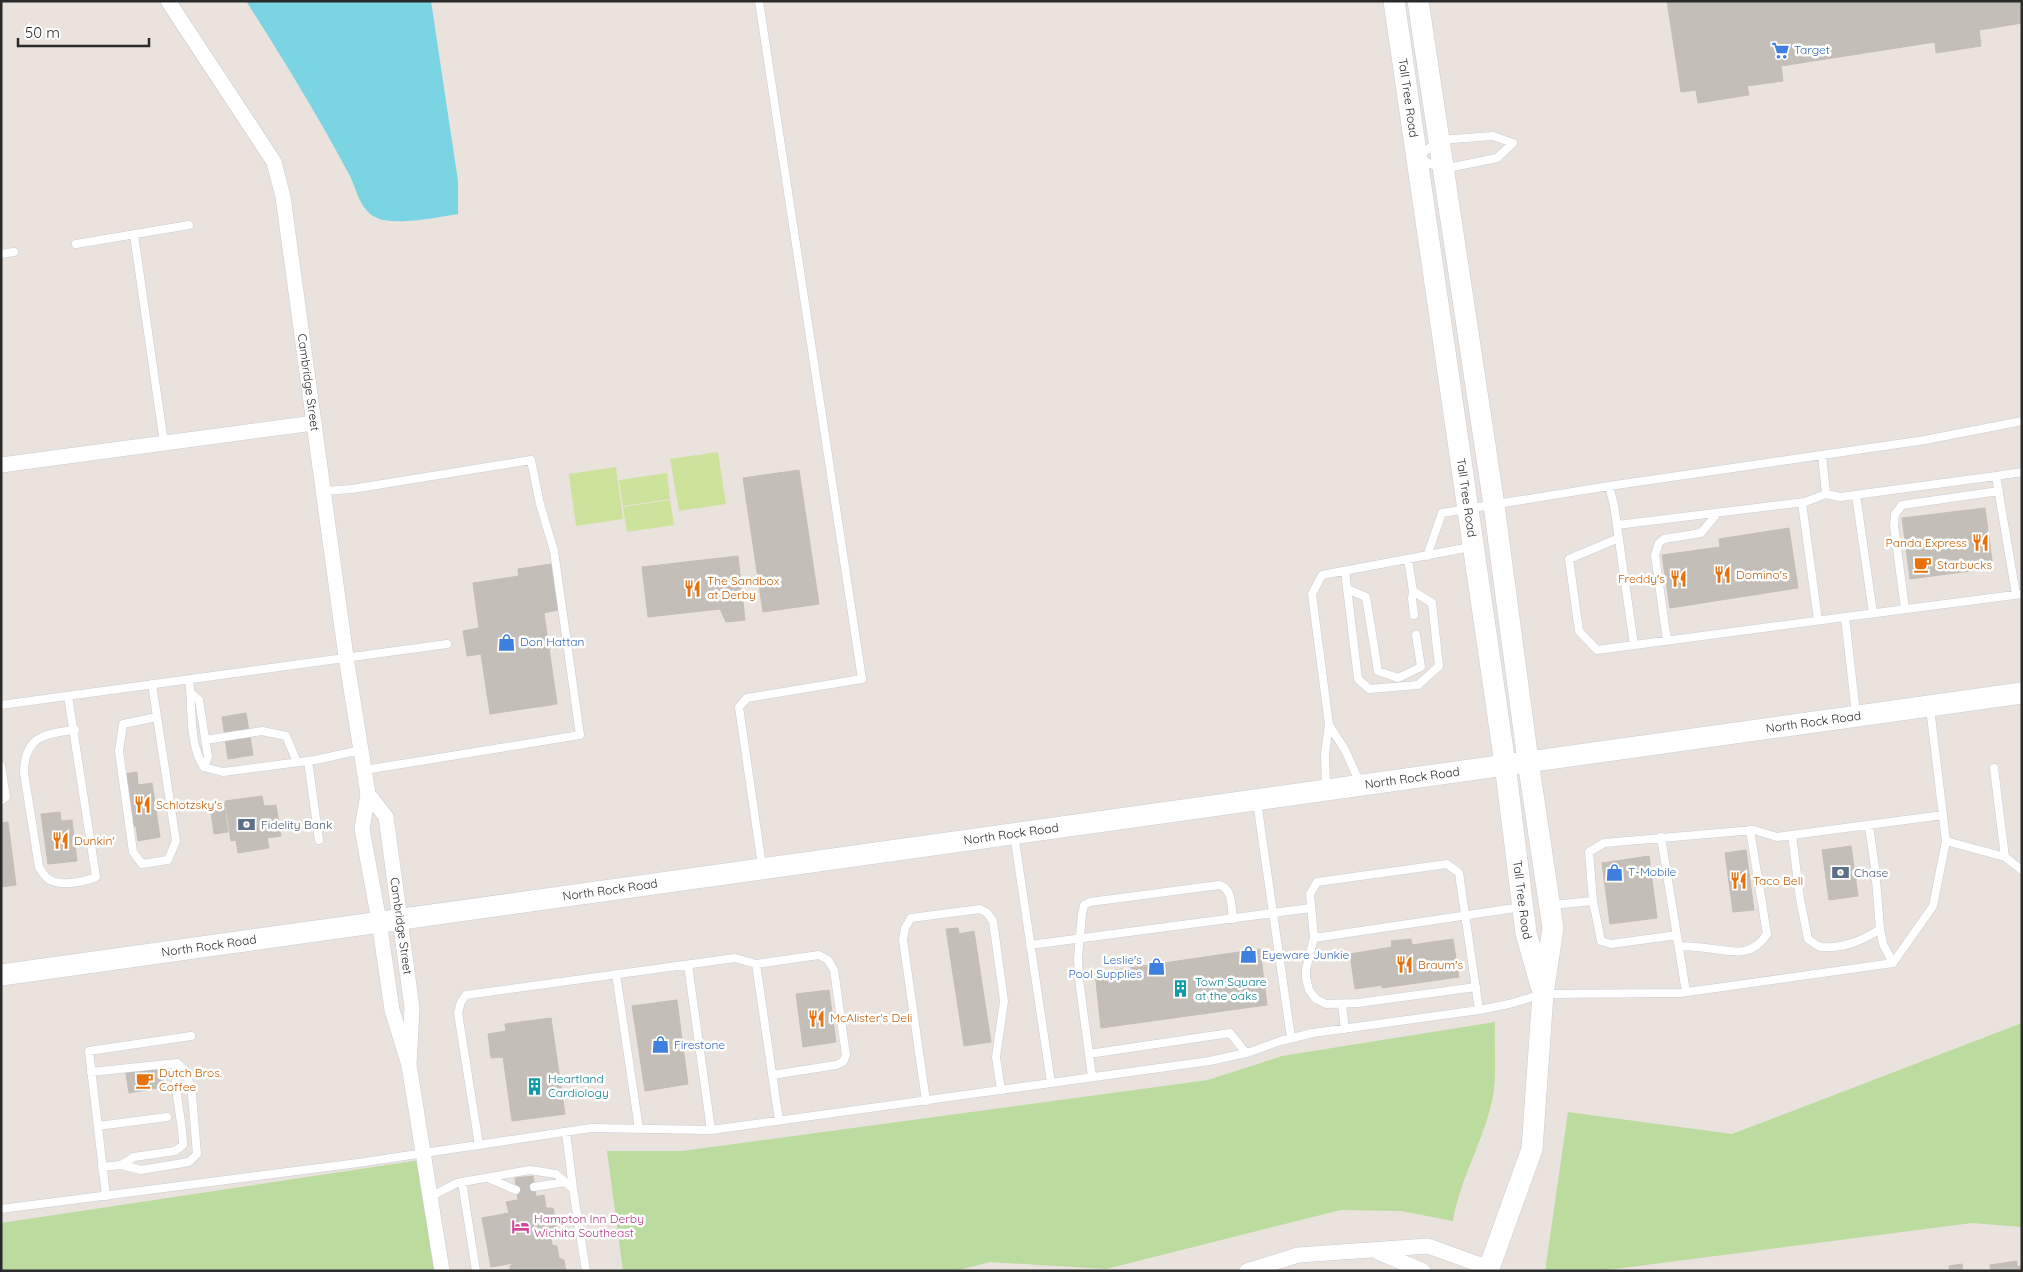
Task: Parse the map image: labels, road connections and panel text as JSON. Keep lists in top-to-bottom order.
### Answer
{
  "streets": {
    "street": ["Tall Tree Road", "Cambridge Street", "North Rock Road"]
  },
  "crossings": [
    ["Tall Tree Road", "North Rock Road"],
    ["Cambridge Street", "North Rock Road"]
  ],
  "places": {
    "supermarket": ["Target"],
    "restaurant": [
      "Panda Express",
      "Domino's",
      "Freddy's",
      "The Sandbox at Derby",
      "Schlotzsky's",
      "Dunkin'",
      "Taco Bell",
      "Braum's",
      "McAlister's Deli"
    ],
    "cafe": ["Starbucks", "Dutch Bros. Coffee"],
    "shop": [
      "Don Hattan",
      "T-Mobile",
      "Eyeware Junkie",
      "Leslie's Pool Supplies",
      "Firestone"
    ],
    "bank": ["Fidelity Bank", "Chase"],
    "building": ["Town Square at the oaks", "Heartland Cardiology"],
    "hotel": ["Hampton Inn Derby Wichita Southeast"]
  },
  "scale_bar": "50 m"
}
